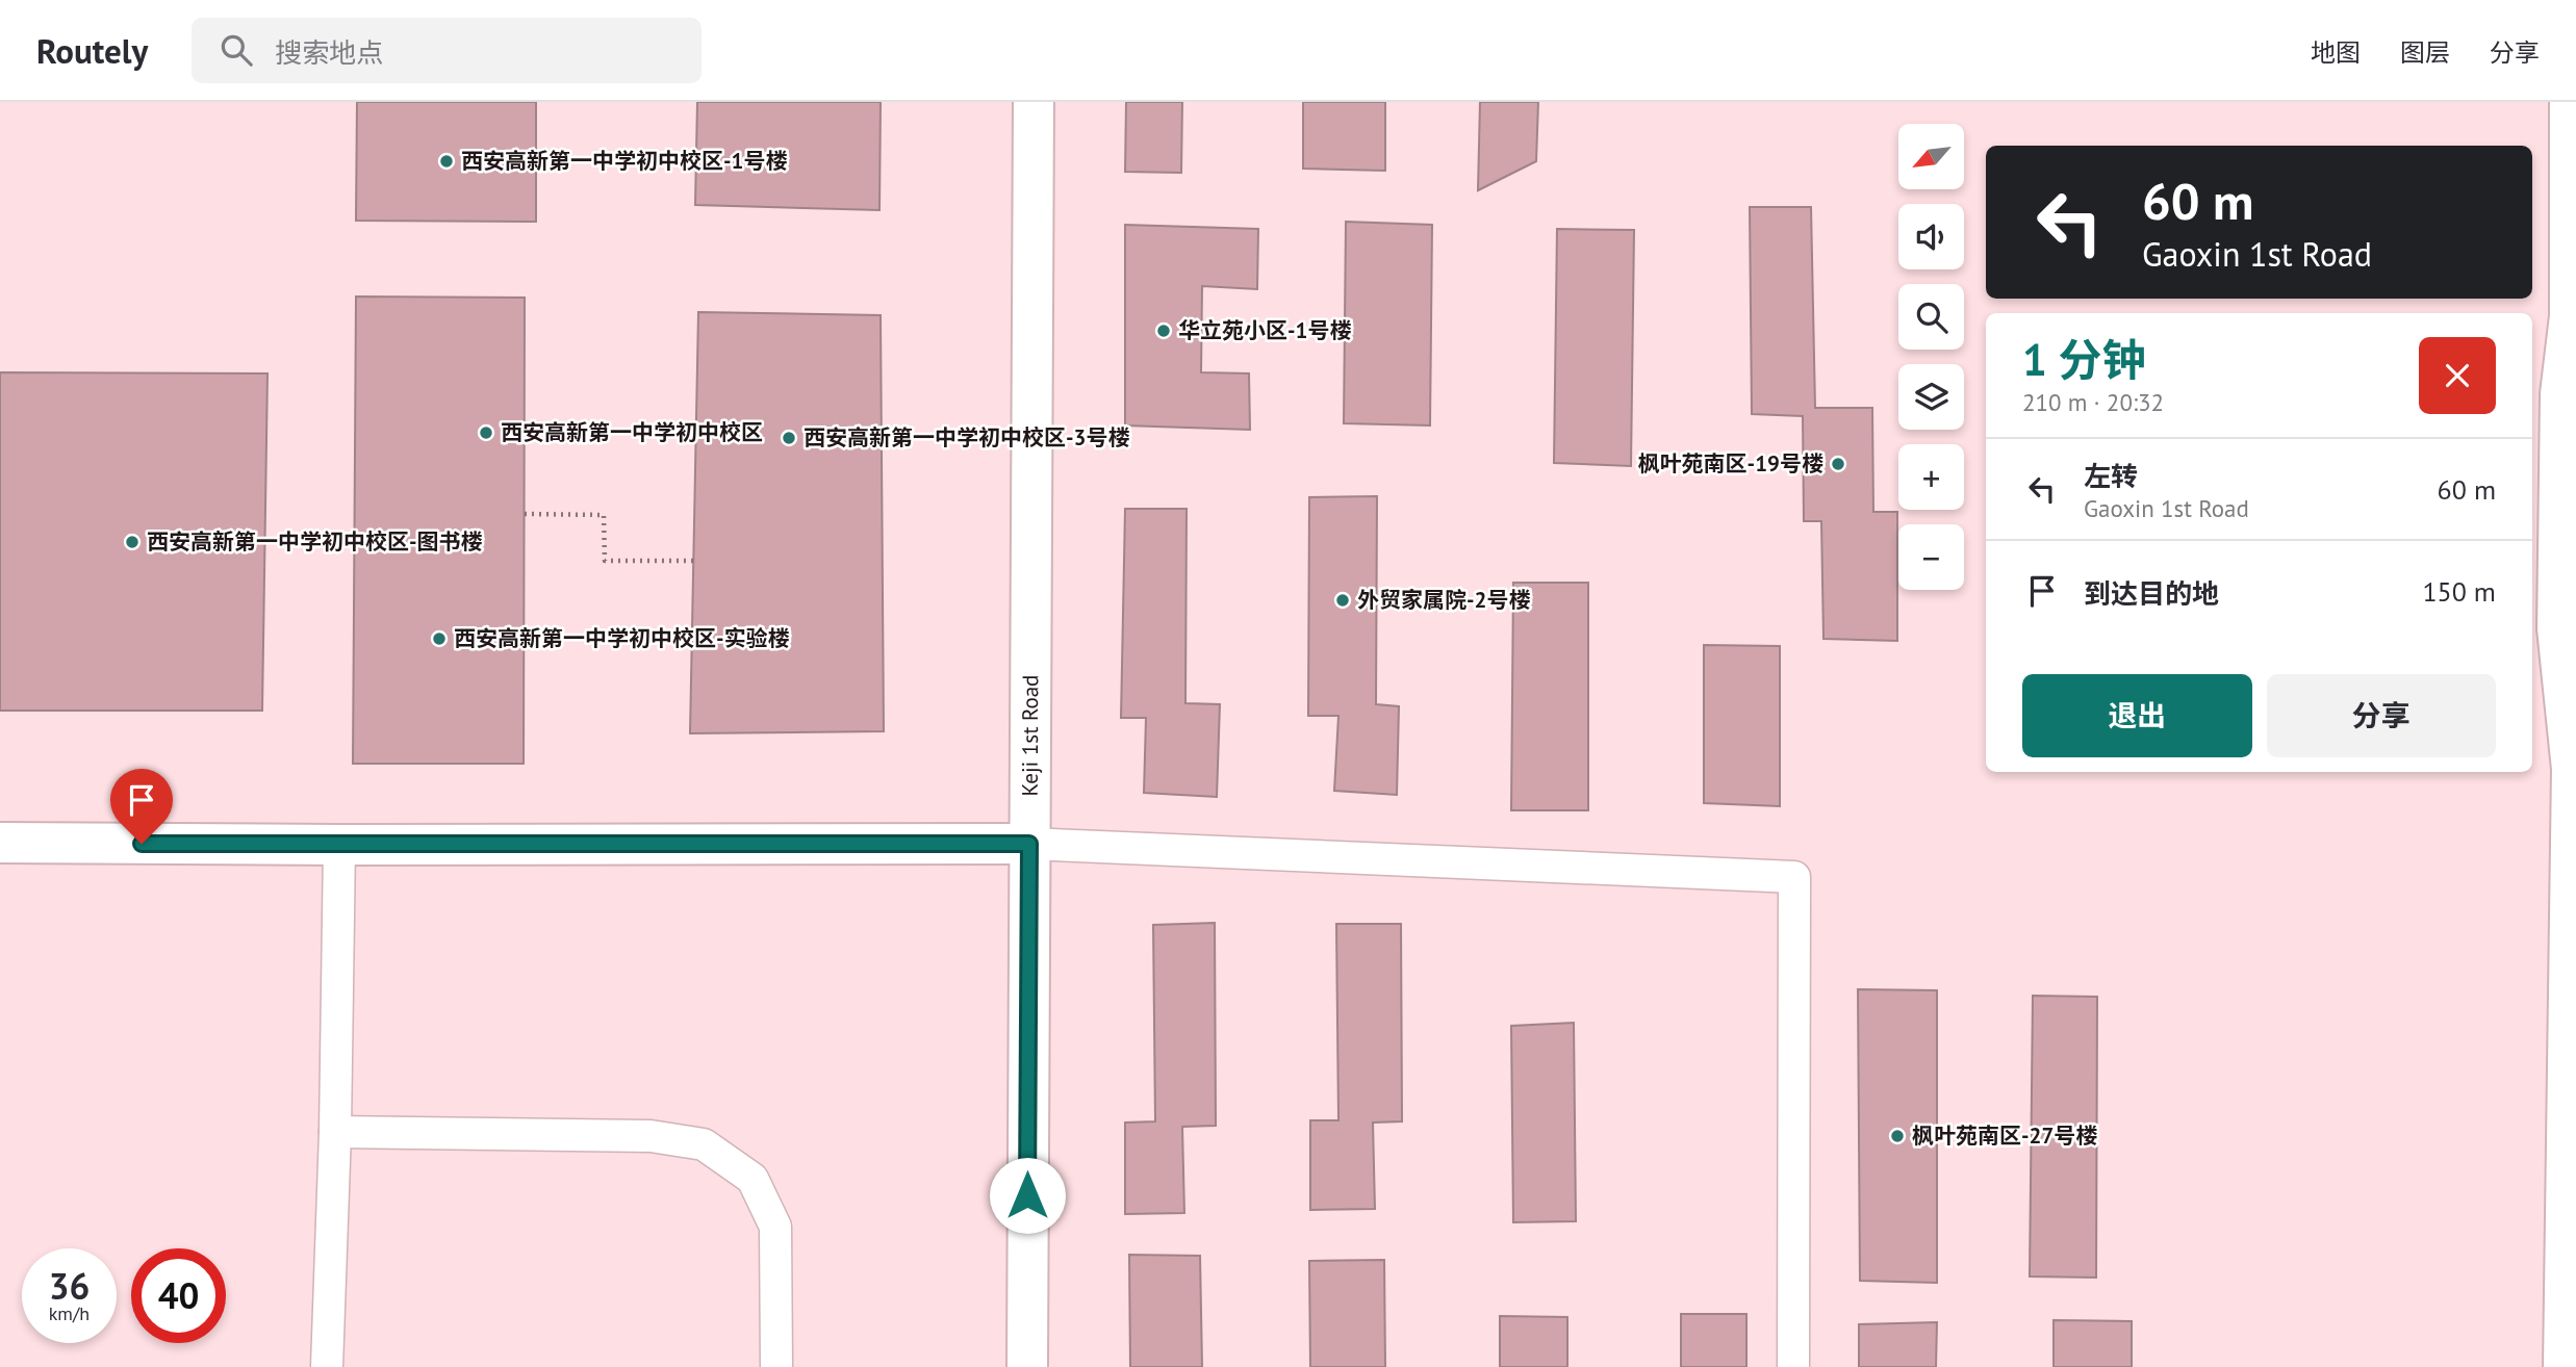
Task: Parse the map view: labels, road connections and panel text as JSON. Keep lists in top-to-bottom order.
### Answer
{
  "streets": {
    "street": ["Keji 1st Road"]
  },
  "places": [
    "西安高新第一中学初中校区-1号楼",
    "华立苑小区-1号楼",
    "西安高新第一中学初中校区",
    "西安高新第一中学初中校区-3号楼",
    "枫叶苑南区-19号楼",
    "西安高新第一中学初中校区-图书楼",
    "外贸家属院-2号楼",
    "西安高新第一中学初中校区-实验楼",
    "枫叶苑南区-27号楼"
  ],
  "north": "bottom left",
  "page": {
    "header": "Routely",
    "search": "搜索地点",
    "nav": ["地图", "图层", "分享"],
    "map_buttons": ["+", "−"],
    "turn": ["60 m", "Gaoxin 1st Road"],
    "heading": ["1 分钟", "210 m · 20:32"],
    "list": [
      {
        "name": "左转",
        "note": "Gaoxin 1st Road",
        "value": "60 m"
      },
      {
        "name": "到达目的地",
        "value": "150 m"
      }
    ],
    "buttons": ["退出", "分享"],
    "speed": "36 km/h",
    "limit": "40"
  }
}
